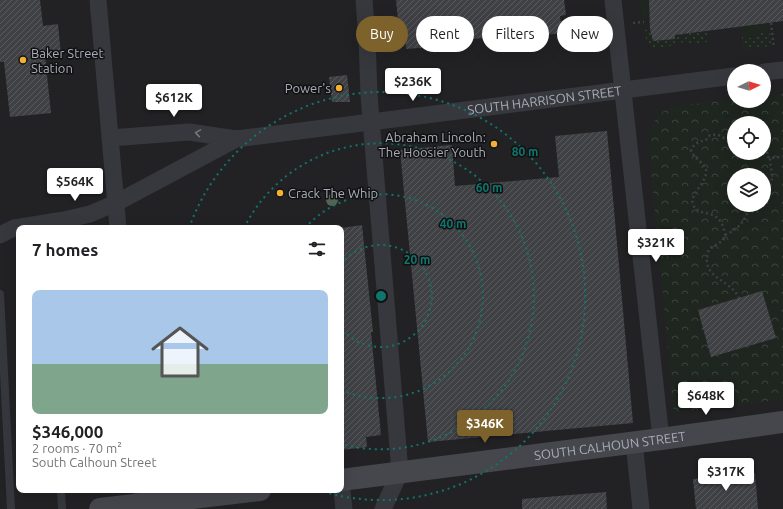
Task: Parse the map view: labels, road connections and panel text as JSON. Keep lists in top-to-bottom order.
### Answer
{
  "streets": {
    "street": ["SOUTH HARRISON STREET", "SOUTH CALHOUN STREET"]
  },
  "places": [
    "Baker Street Station",
    "Power's",
    "Abraham Lincoln: The Hoosier Youth",
    "Crack The Whip"
  ],
  "north": "right",
  "page": {
    "chip": [
      "Buy",
      "Rent",
      "Filters",
      "New"
    ],
    "price": [
      "$236K",
      "$612K",
      "$564K",
      "$321K",
      "$648K",
      "$346K",
      "$317K"
    ],
    "heading": "7 homes",
    "list": [
      {
        "name": "$346,000",
        "note": "2 rooms · 70 m² · South Calhoun Street"
      }
    ]
  },
  "rings": [
    "80 m",
    "60 m",
    "40 m",
    "20 m"
  ]
}
